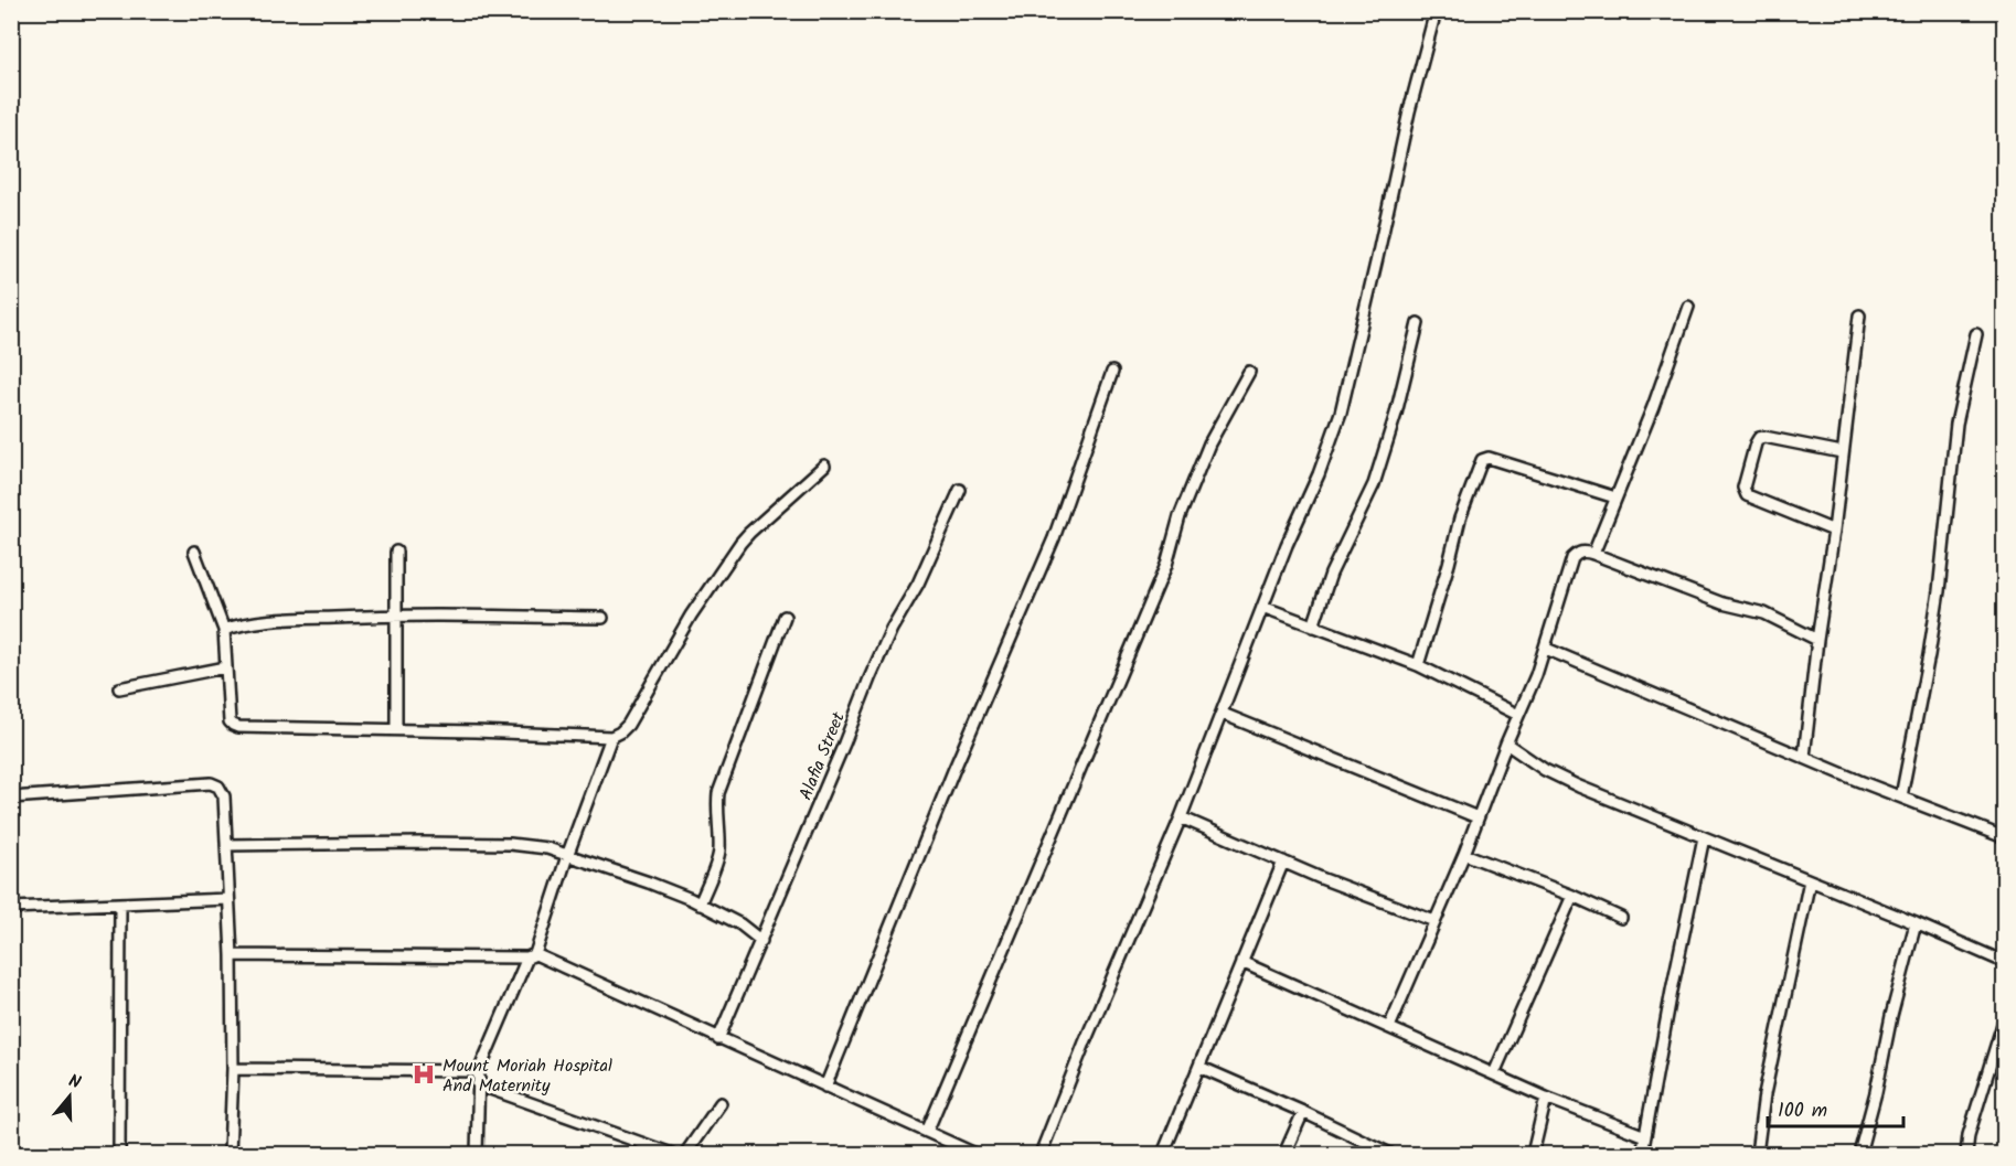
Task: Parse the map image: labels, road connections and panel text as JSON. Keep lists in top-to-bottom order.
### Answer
{
  "streets": {
    "street": ["Alafia Street"]
  },
  "places": {
    "hospital": ["Mount Moriah Hospital And Maternity"]
  },
  "scale_bar": "100 m",
  "north": "top"
}
